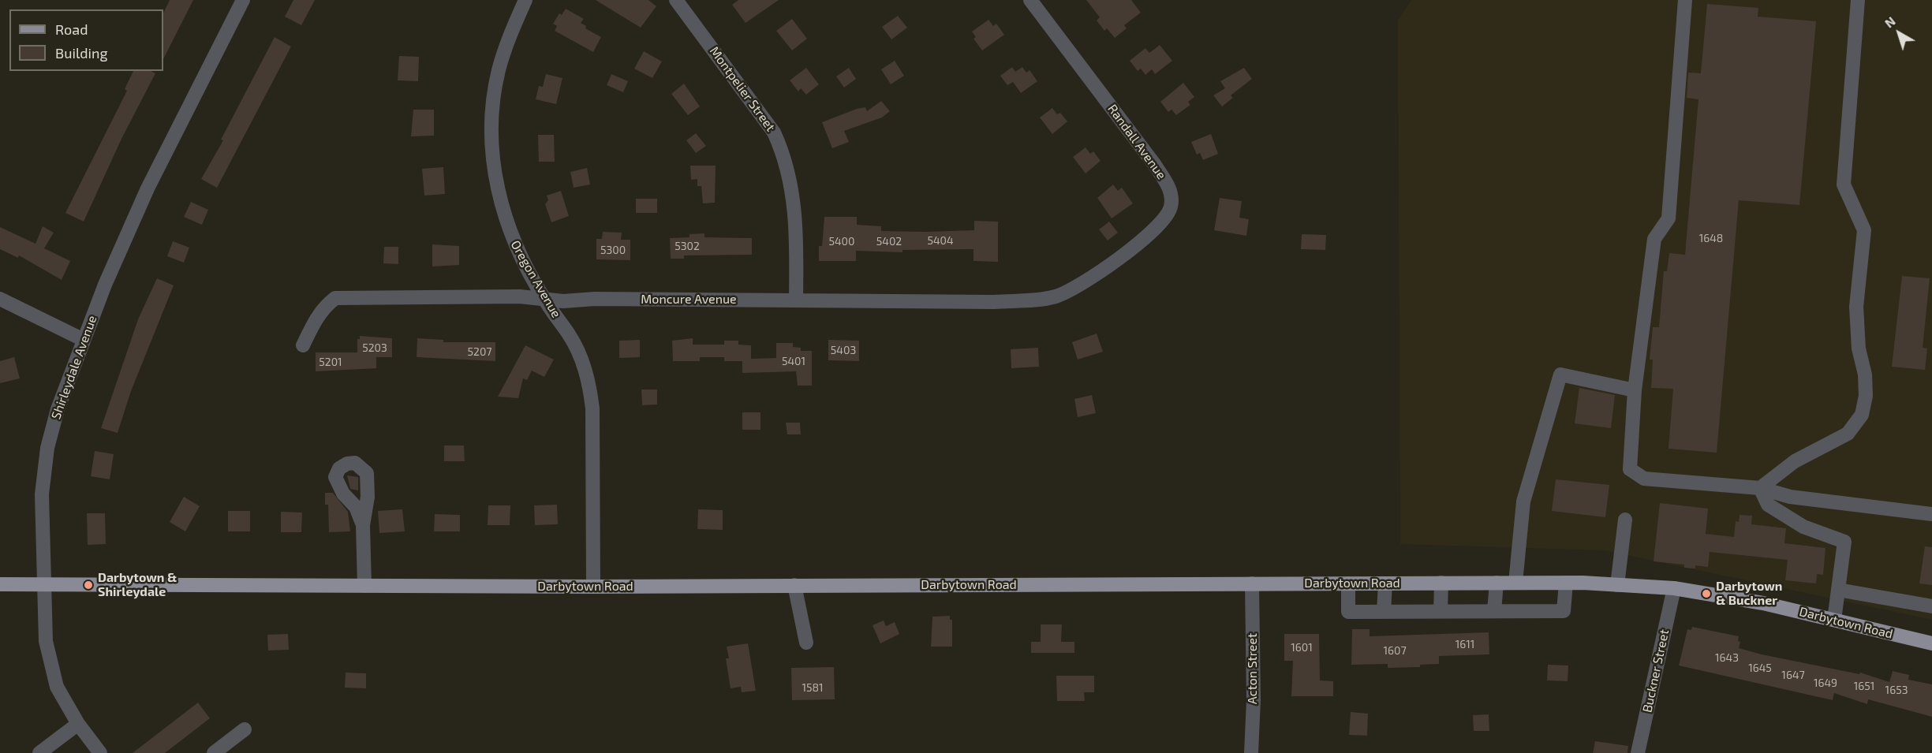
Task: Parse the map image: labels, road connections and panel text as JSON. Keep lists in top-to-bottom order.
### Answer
{
  "streets": {
    "main road": ["Darbytown Road"],
    "street": [
      "Montpelier Street",
      "Randall Avenue",
      "Oregon Avenue",
      "Moncure Avenue",
      "Shirleydale Avenue",
      "Acton Street",
      "Buckner Street"
    ]
  },
  "crossings": [
    ["Montpelier Street", "Moncure Avenue"],
    ["Randall Avenue", "Moncure Avenue"],
    ["Oregon Avenue", "Moncure Avenue"],
    ["Oregon Avenue", "Darbytown Road"],
    ["Shirleydale Avenue", "Darbytown Road"],
    ["Darbytown Road", "Acton Street"],
    ["Darbytown Road", "Buckner Street"]
  ],
  "places": ["Darbytown & Shirleydale", "Darbytown & Buckner"],
  "house_numbers": [
    "1648",
    "5404",
    "5400",
    "5402",
    "5302",
    "5300",
    "5203",
    "5403",
    "5207",
    "5401",
    "5201",
    "1611",
    "1601",
    "1607",
    "1643",
    "1645",
    "1647",
    "1649",
    "1651",
    "1581",
    "1653"
  ],
  "legend": ["Road", "Building"],
  "north": "top left"
}
